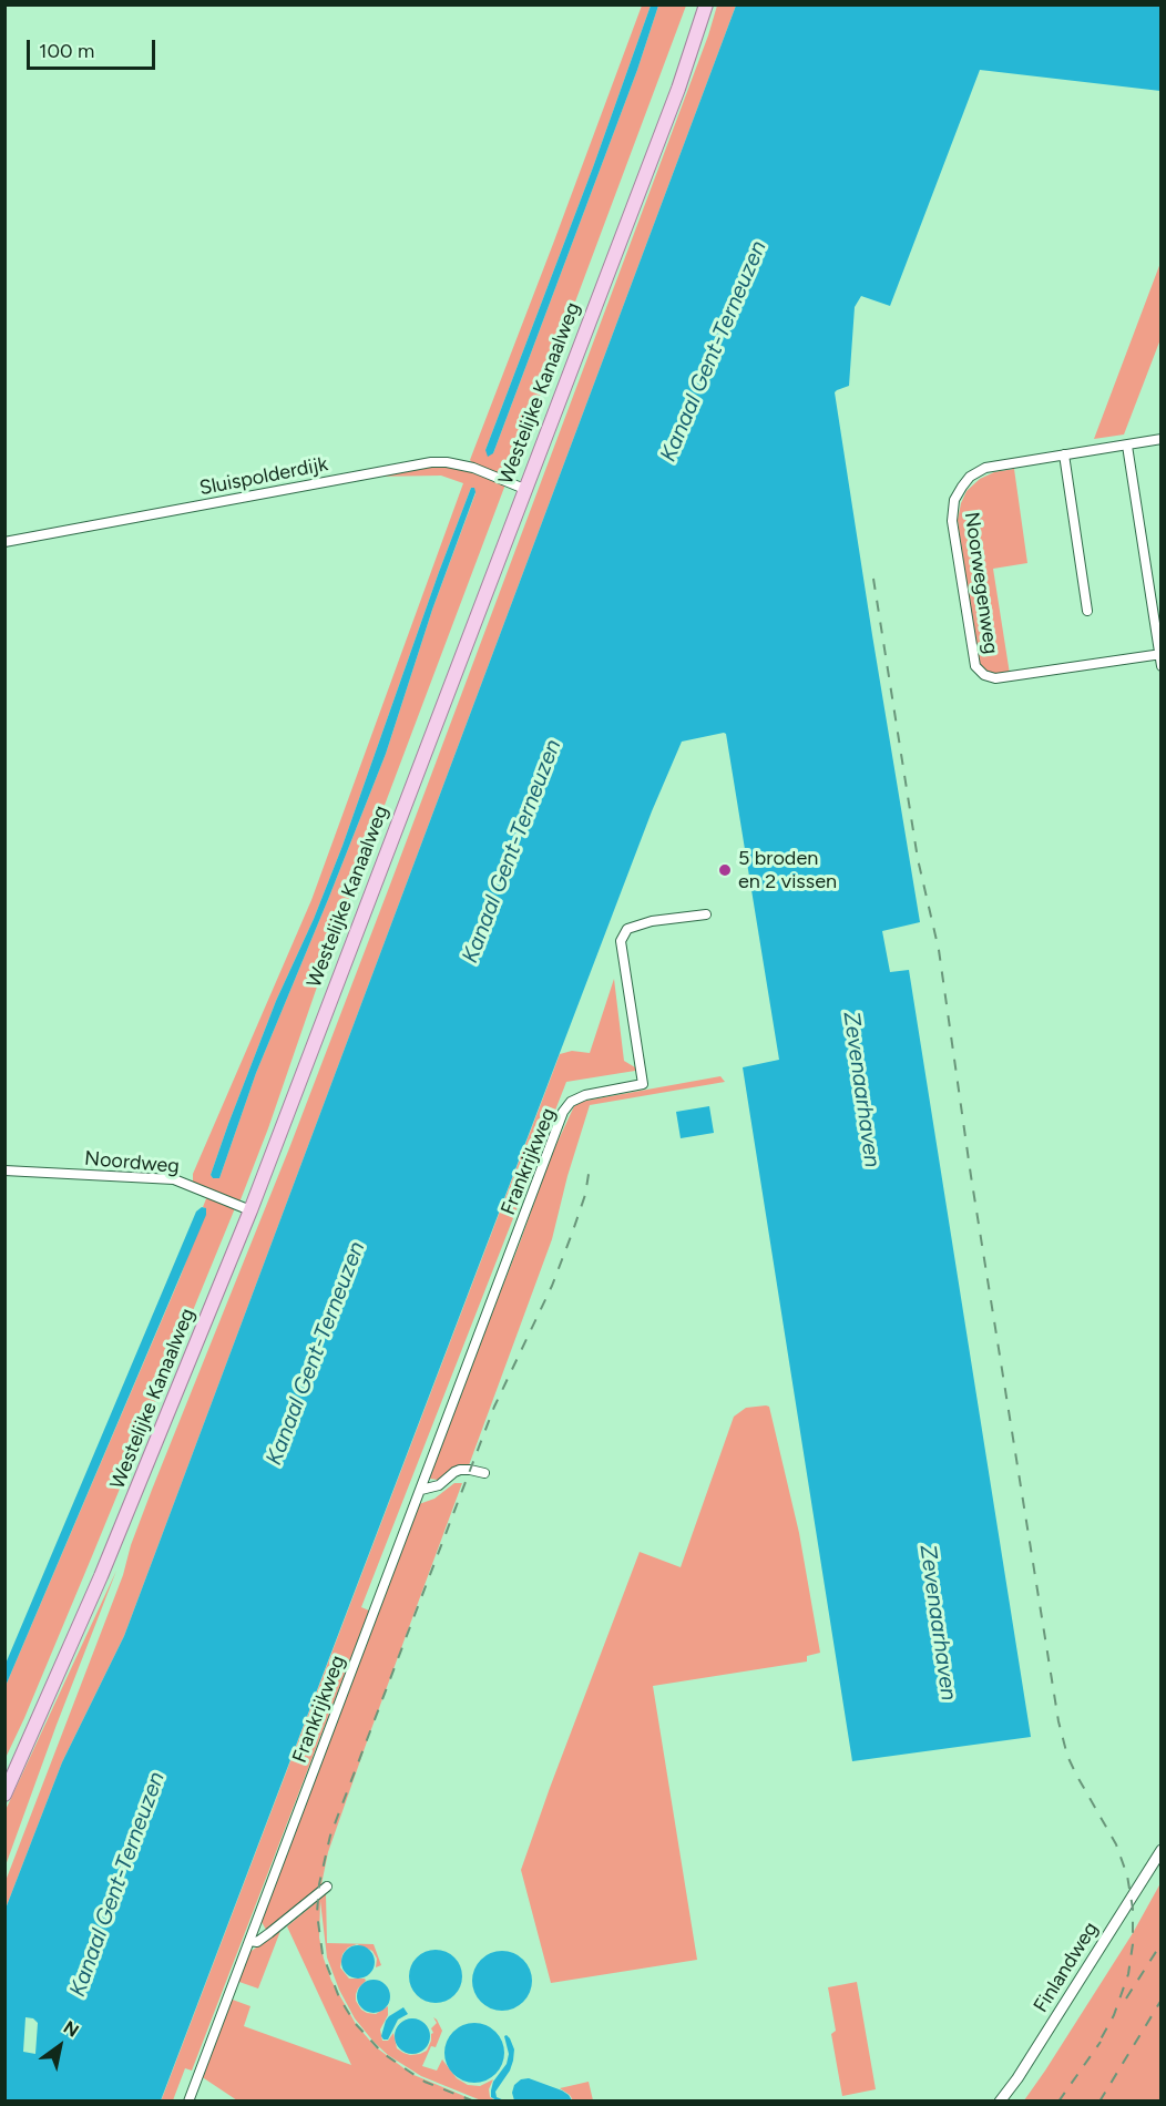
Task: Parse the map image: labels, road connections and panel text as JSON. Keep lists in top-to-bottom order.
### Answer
{
  "streets": {
    "main road": ["Westelijke Kanaalweg"],
    "street": [
      "Sluispolderdijk",
      "Noorwegenweg",
      "Frankrijkweg",
      "Noordweg",
      "Finlandweg"
    ]
  },
  "crossings": [
    ["Westelijke Kanaalweg", "Sluispolderdijk"],
    ["Westelijke Kanaalweg", "Noordweg"]
  ],
  "water": ["Kanaal Gent-Terneuzen", "Zevenaarhaven"],
  "places": ["5 broden en 2 vissen"],
  "scale_bar": "100 m",
  "north": "top right"
}
